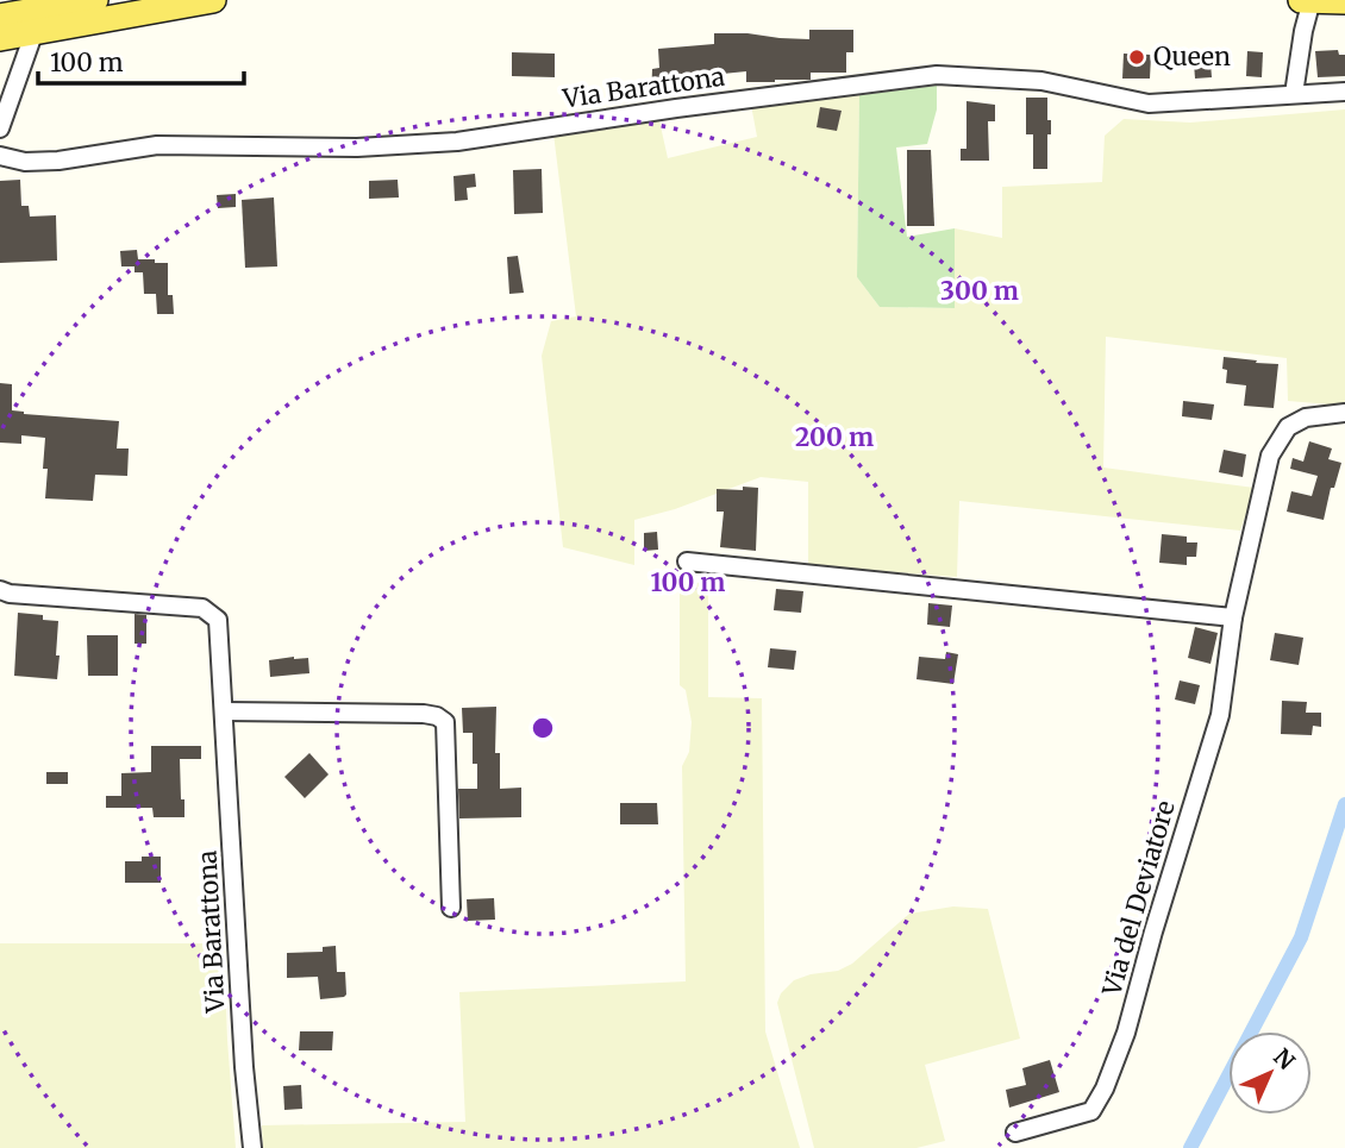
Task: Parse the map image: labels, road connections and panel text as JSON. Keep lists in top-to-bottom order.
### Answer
{
  "streets": {
    "street": ["Via Barattona", "Via del Deviatore"]
  },
  "places": ["Queen"],
  "scale_bar": "100 m",
  "north": "top right",
  "rings": ["300 m", "200 m", "100 m"]
}
